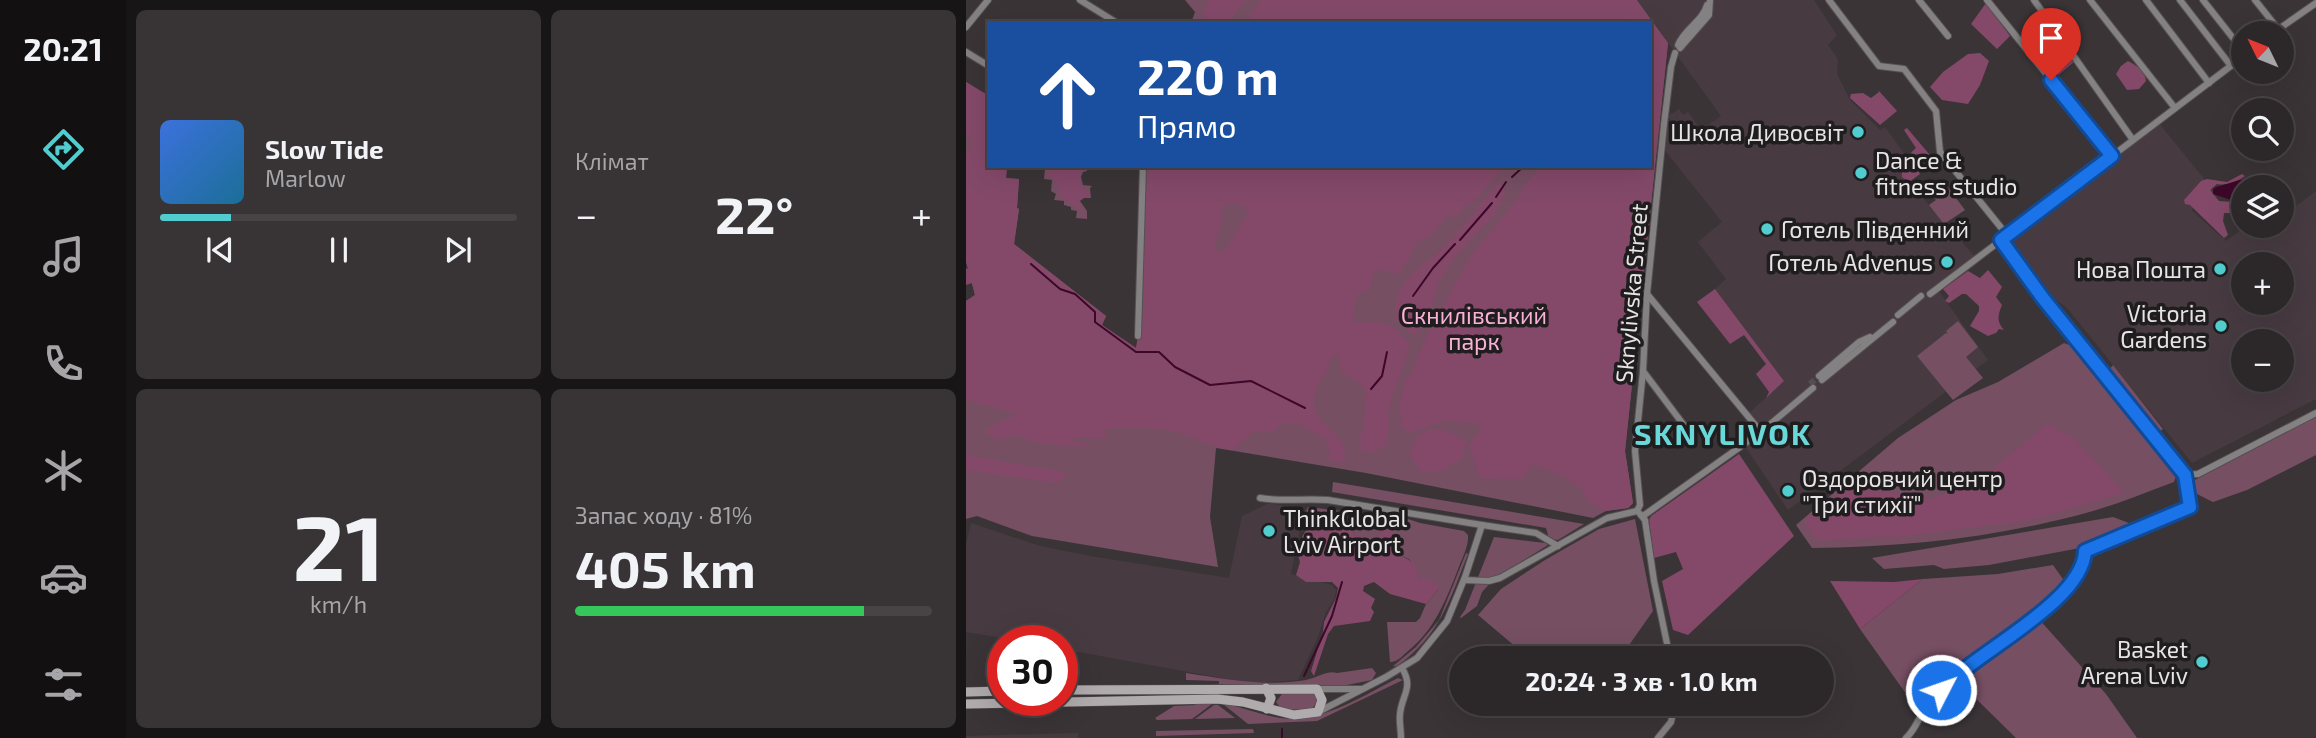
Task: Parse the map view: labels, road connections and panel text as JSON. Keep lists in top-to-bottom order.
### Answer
{
  "streets": {
    "street": ["Sknylivska Street"]
  },
  "districts": ["SKNYLIVOK"],
  "parks": ["Скнилівський парк"],
  "places": [
    "Школа Дивосвіт",
    "Dance & fitness studio",
    "Готель Південний",
    "Готель Advenus",
    "Нова Пошта",
    "Victoria Gardens",
    "Оздоровчий центр \"Три стихії\"",
    "ThinkGlobal Lviv Airport",
    "Basket Arena Lviv"
  ],
  "north": "top left",
  "page": {
    "tabs": "20:21",
    "tile": [
      "Клімат",
      ["21", "km/h"],
      ["Запас ходу · 81%", "405 km"]
    ],
    "map_buttons": ["+", "−"],
    "turn": ["220 m", "Прямо"],
    "song": ["Slow Tide", "Marlow"],
    "heat": ["−", "22°", "+"],
    "limit": "30",
    "trip": "20:24 · 3 хв · 1.0 km"
  }
}
